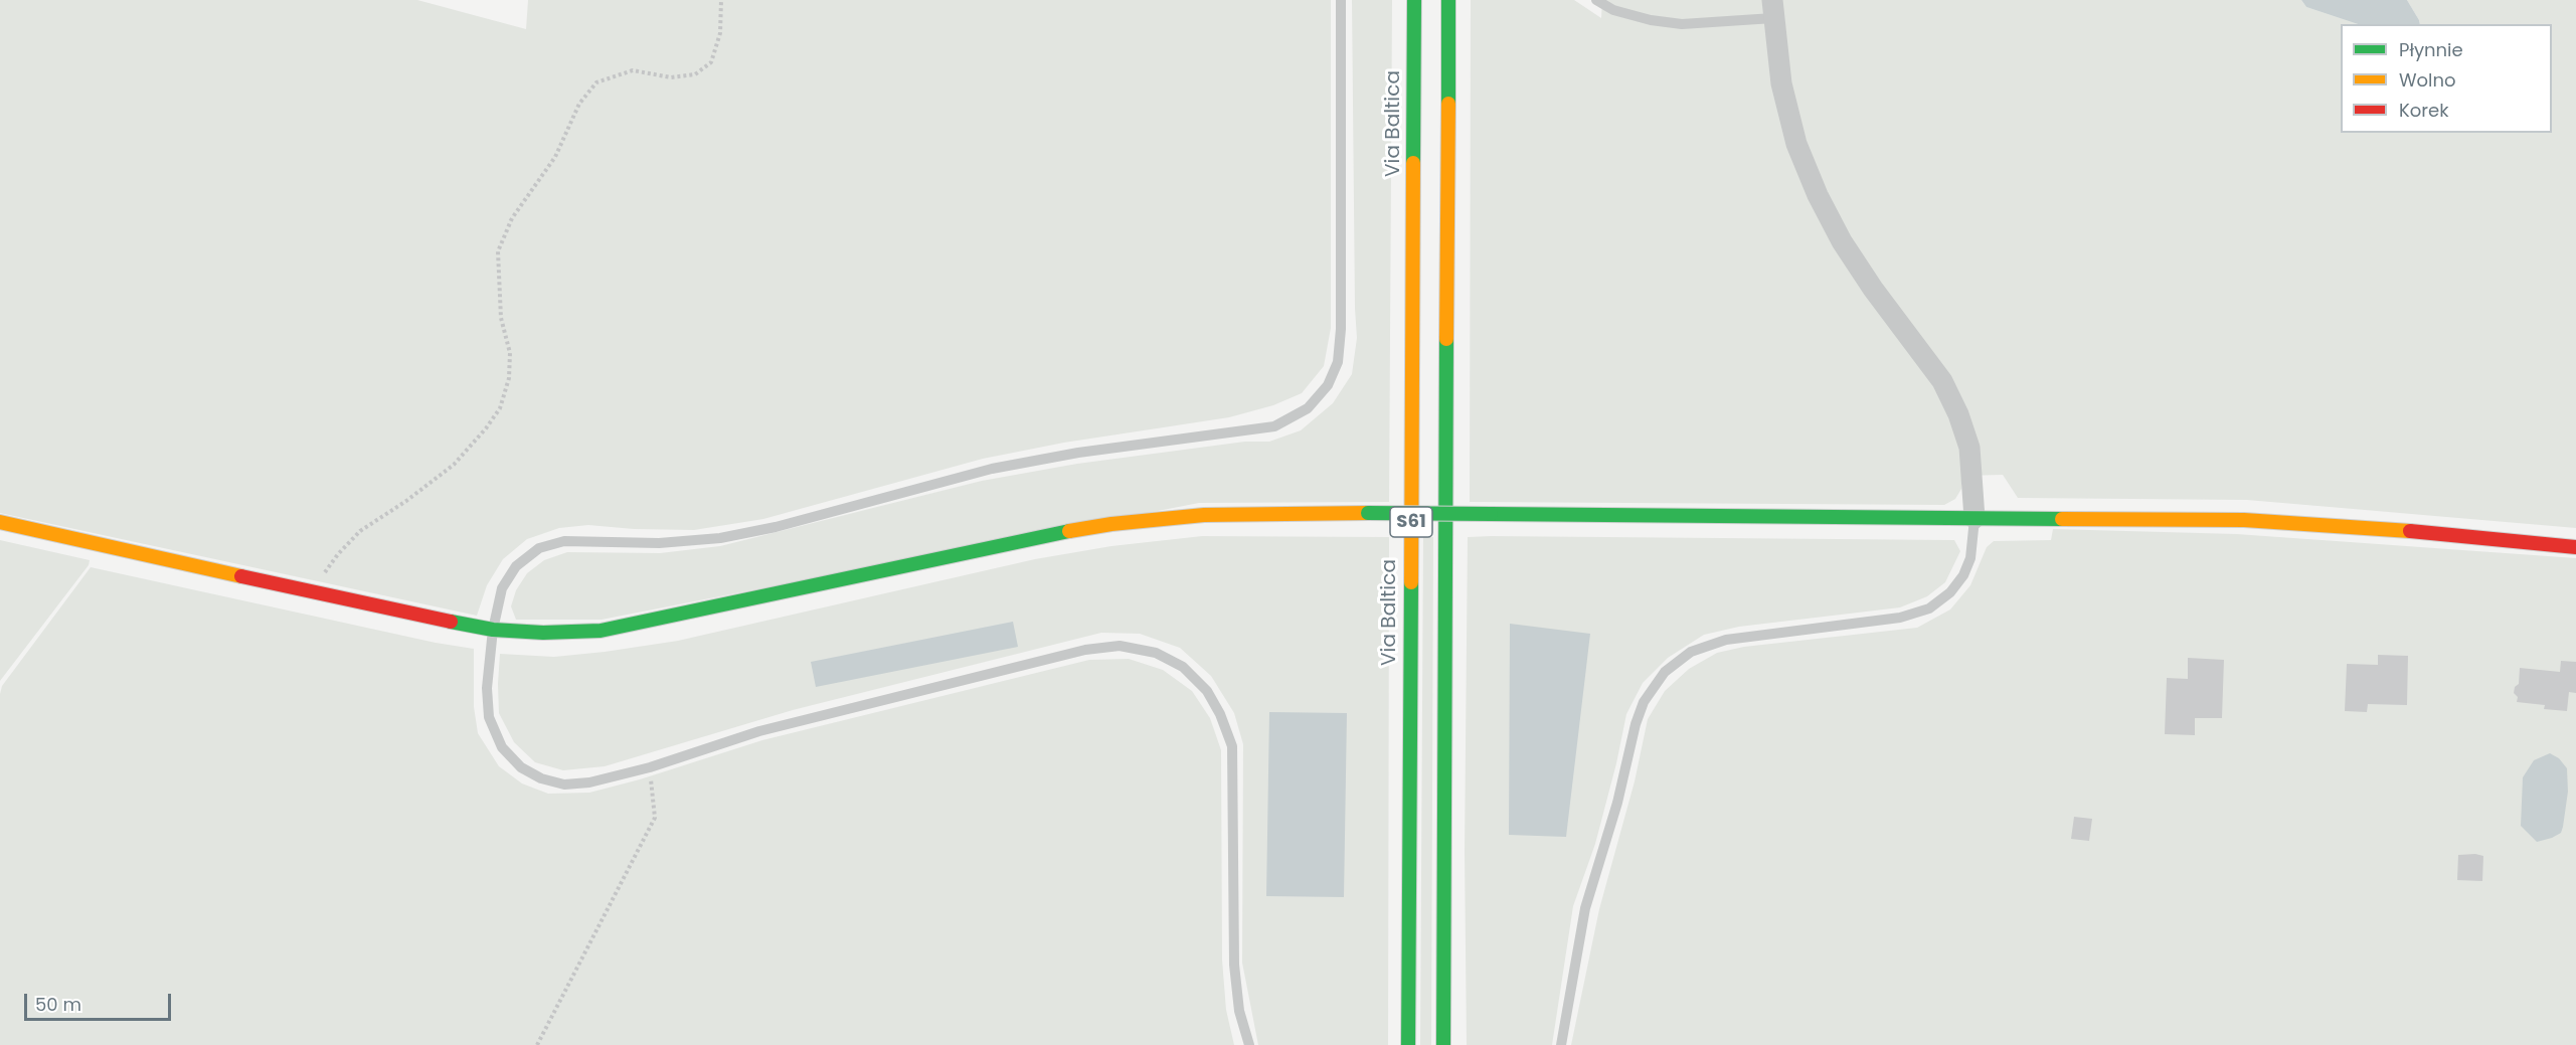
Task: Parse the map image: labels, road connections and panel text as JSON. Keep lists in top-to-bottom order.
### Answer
{
  "streets": {
    "main road": ["Via Baltica", "S61"]
  },
  "legend": ["Płynnie", "Wolno", "Korek"],
  "scale_bar": "50 m"
}
